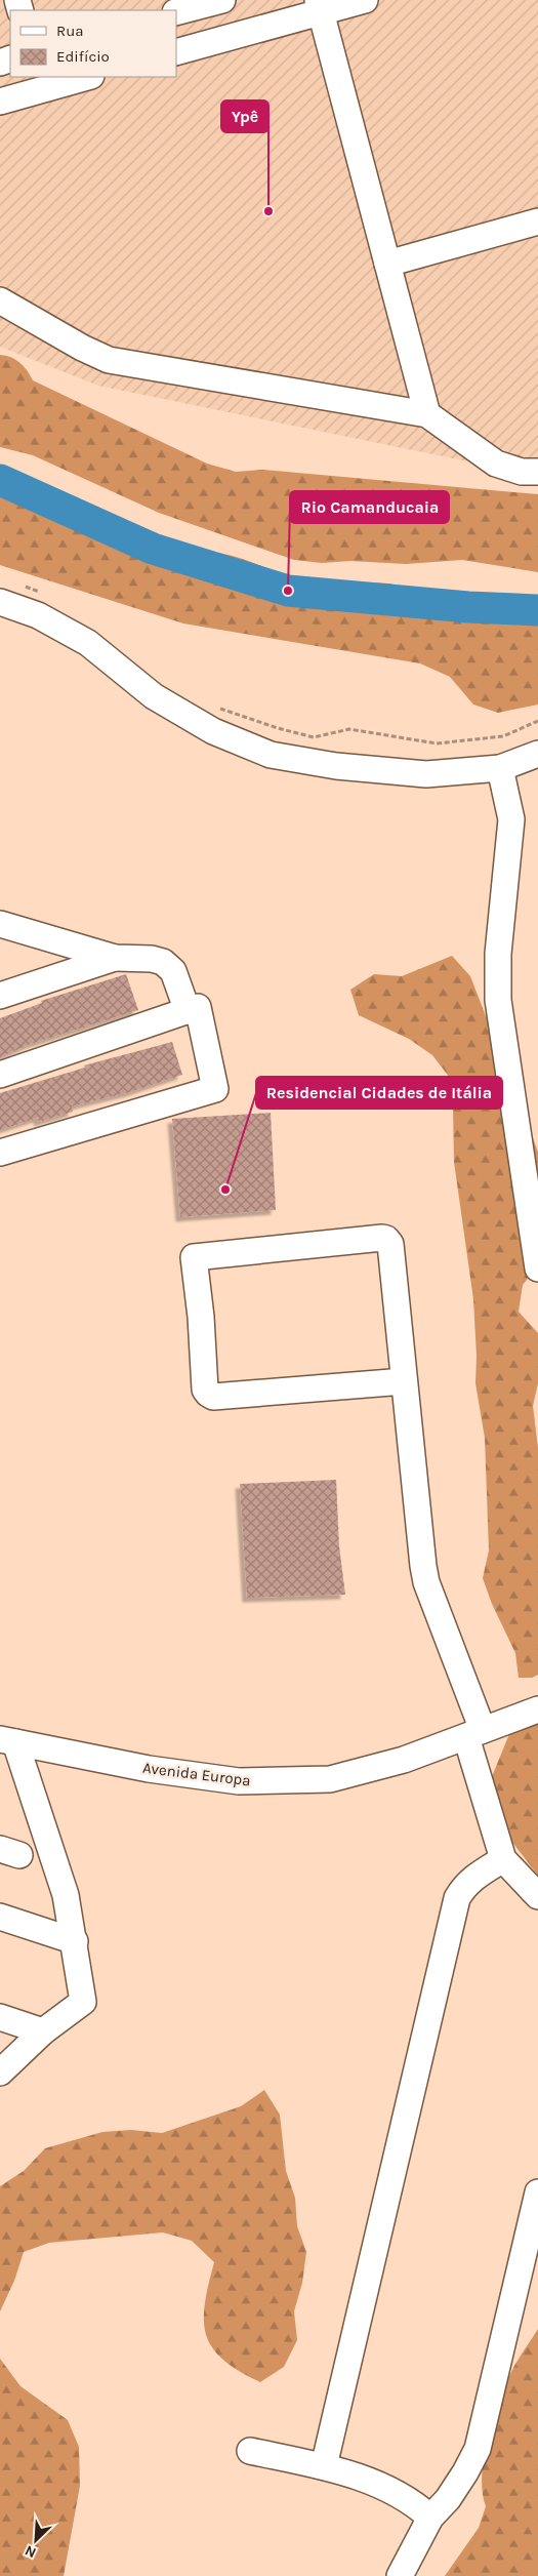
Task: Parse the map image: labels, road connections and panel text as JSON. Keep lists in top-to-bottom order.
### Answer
{
  "streets": {
    "street": ["Avenida Europa"]
  },
  "places": ["Ypê", "Rio Camanducaia", "Residencial Cidades de Itália"],
  "legend": ["Rua", "Edifício"],
  "north": "bottom left"
}
